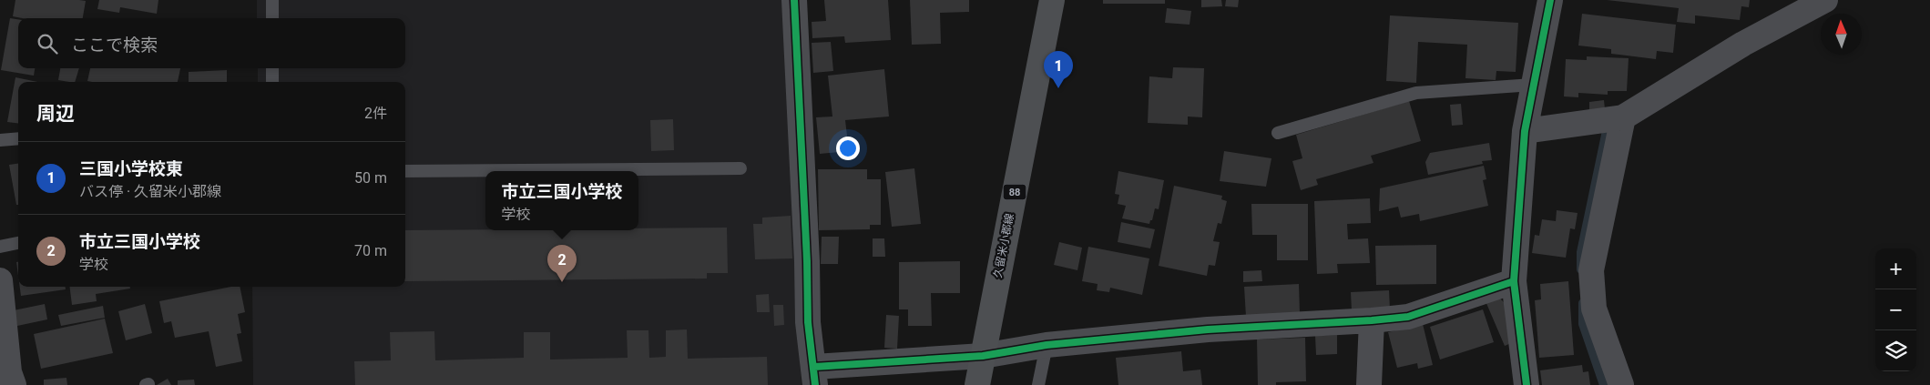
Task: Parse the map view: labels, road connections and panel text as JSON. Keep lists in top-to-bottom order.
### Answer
{
  "streets": {
    "main road": ["88", "久留米小郡線"]
  },
  "north": "top",
  "page": {
    "search": "ここで検索",
    "pins": ["1", "2"],
    "heading": ["周辺", "2件"],
    "list": [
      {
        "mark": "1",
        "name": "三国小学校東",
        "note": "バス停 · 久留米小郡線",
        "value": "50 m"
      },
      {
        "mark": "2",
        "name": "市立三国小学校",
        "note": "学校",
        "value": "70 m"
      }
    ],
    "popup": ["市立三国小学校", "学校"],
    "map_buttons": ["+", "−"]
  }
}
